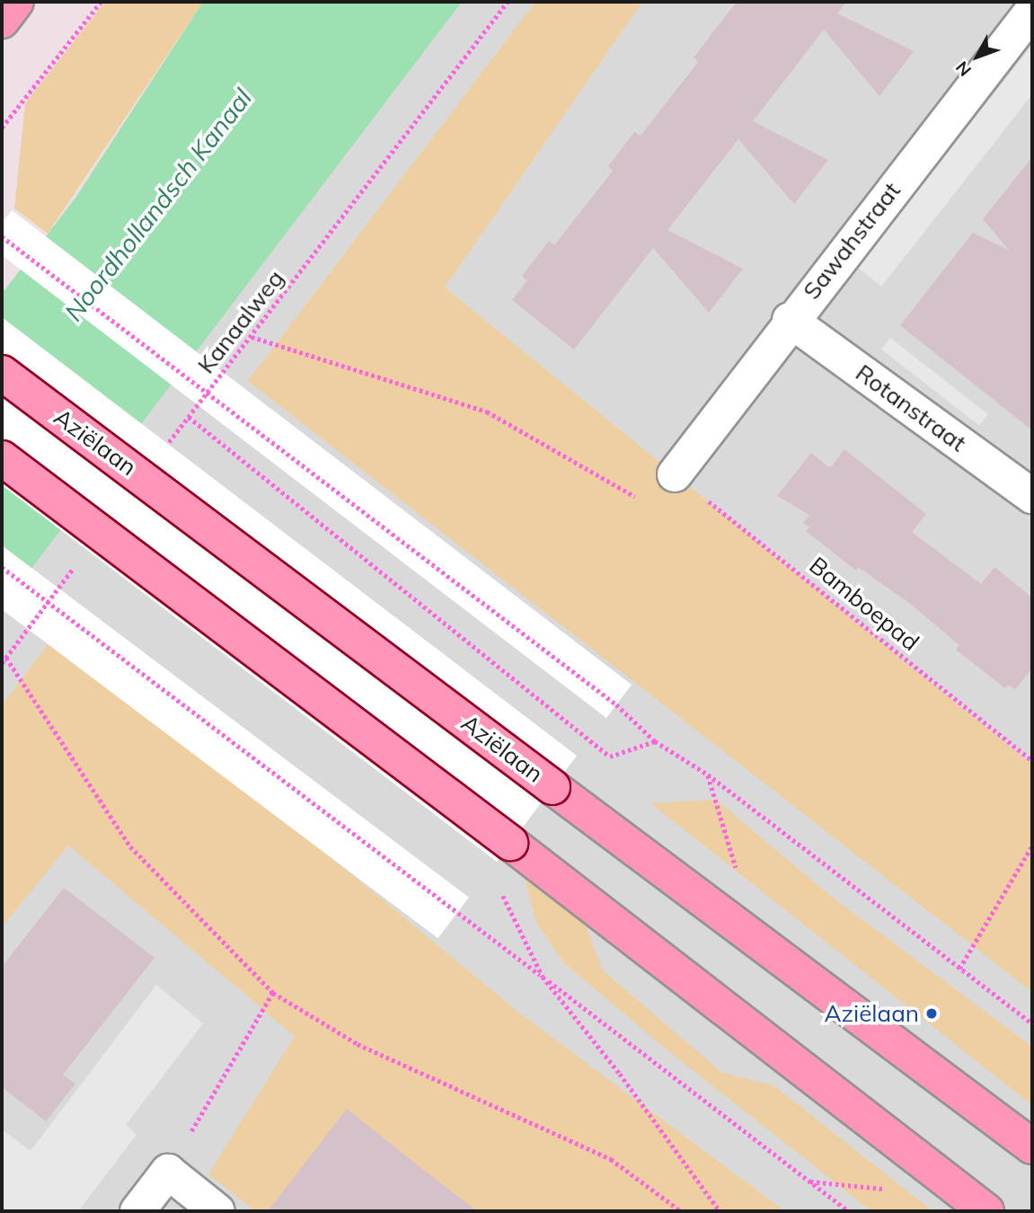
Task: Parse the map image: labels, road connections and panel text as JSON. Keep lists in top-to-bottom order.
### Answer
{
  "streets": {
    "main road": ["Aziëlaan"],
    "street": ["Sawahstraat", "Rotanstraat"],
    "path": ["Kanaalweg", "Bamboepad"]
  },
  "crossings": [
    ["Sawahstraat", "Rotanstraat"],
    ["Sawahstraat", "Bamboepad"]
  ],
  "water": ["Noordhollandsch Kanaal"],
  "places": ["Aziëlaan"],
  "north": "bottom left"
}
